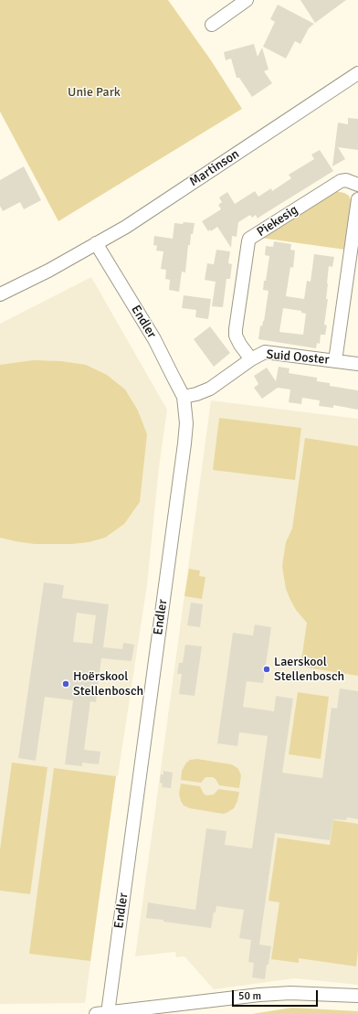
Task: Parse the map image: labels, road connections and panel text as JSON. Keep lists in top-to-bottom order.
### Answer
{
  "streets": {
    "street": [
      "Martinson",
      "Piekesig",
      "Endler",
      "Suid Ooster"
    ]
  },
  "crossings": [
    ["Martinson", "Endler"],
    ["Piekesig", "Suid Ooster"],
    ["Endler", "Suid Ooster"]
  ],
  "parks": ["Unie Park"],
  "places": ["Laerskool Stellenbosch", "Hoërskool Stellenbosch"],
  "scale_bar": "50 m"
}
